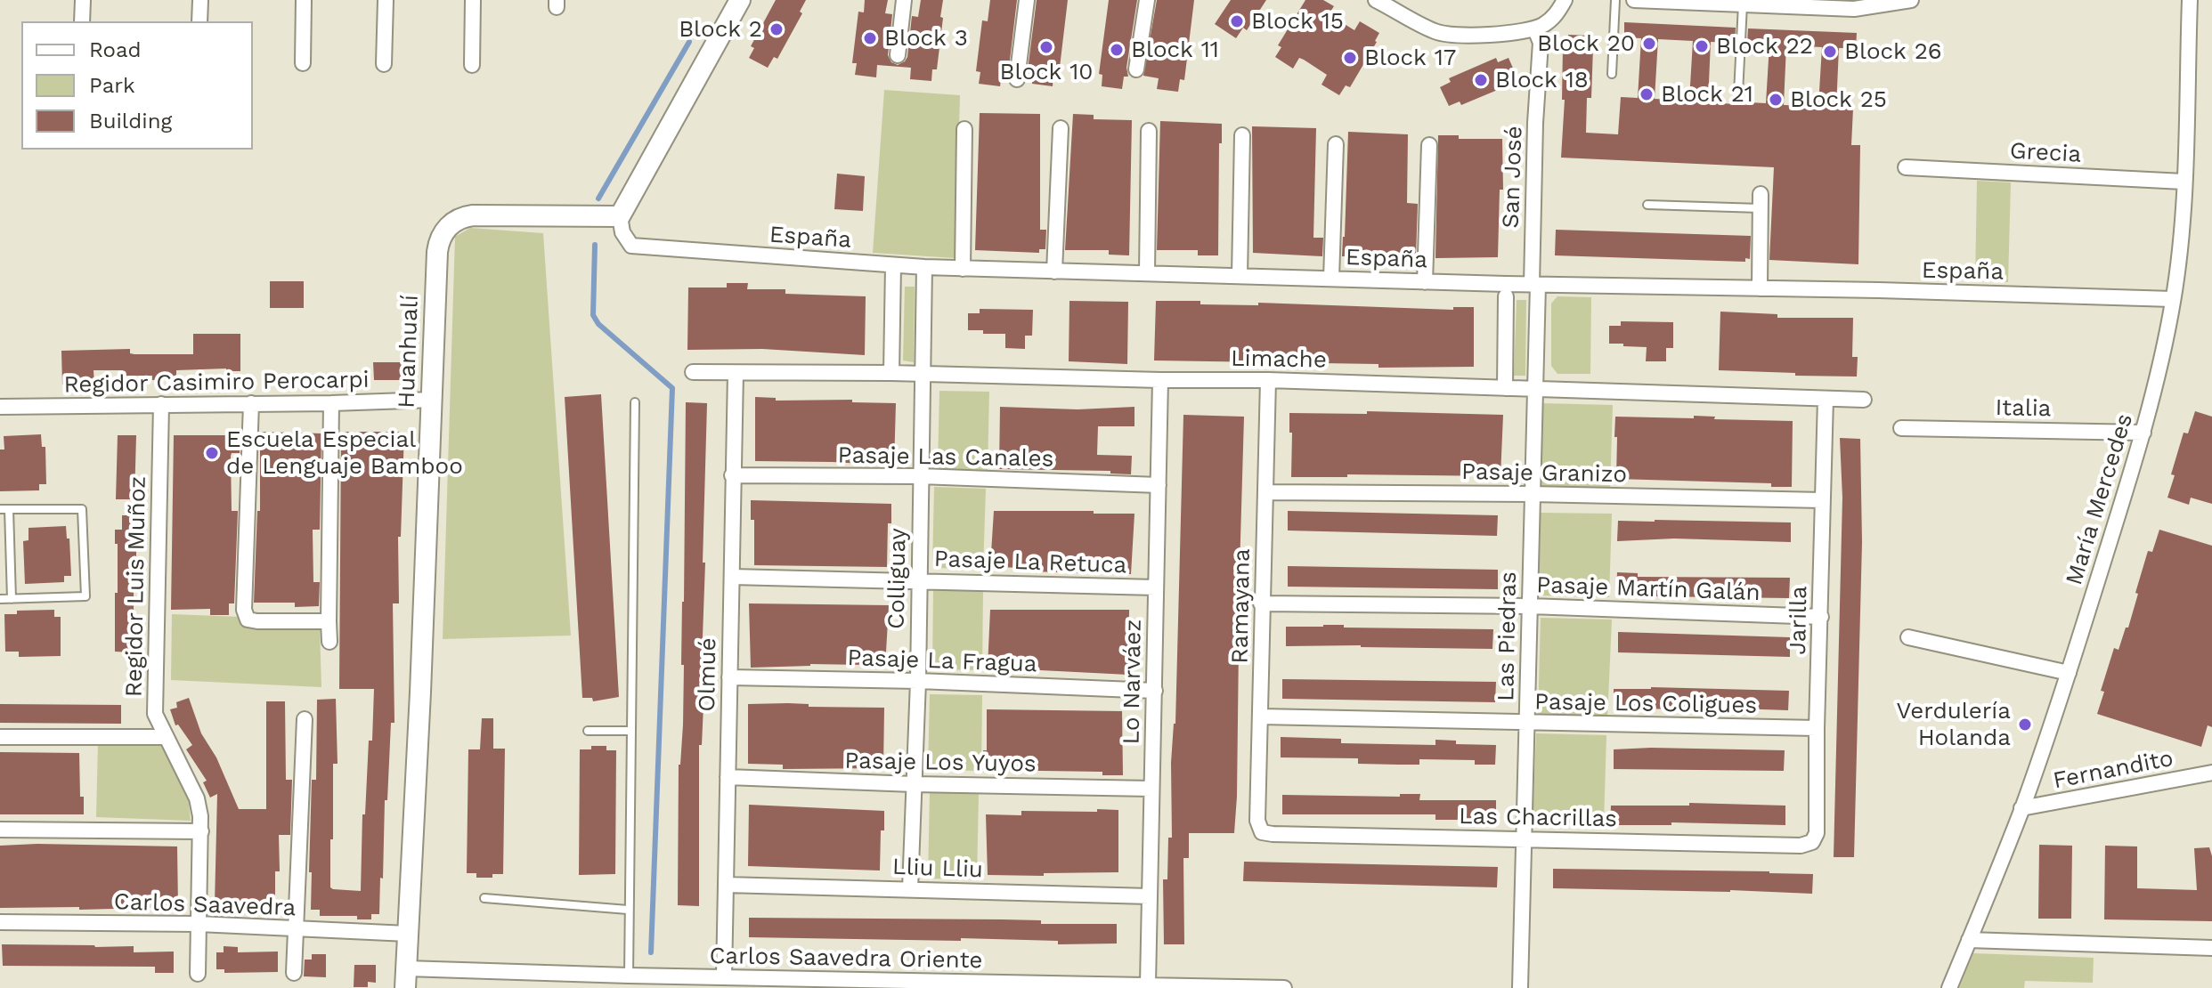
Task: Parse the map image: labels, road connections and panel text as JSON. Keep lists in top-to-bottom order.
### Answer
{
  "streets": {
    "street": [
      "Grecia",
      "San José",
      "España",
      "Huanhualí",
      "Limache",
      "Regidor Casimiro Perocarpi",
      "Italia",
      "Pasaje Las Canales",
      "Pasaje Granizo",
      "María Mercedes",
      "Pasaje La Retuca",
      "Colliguay",
      "Regidor Luis Muñoz",
      "Pasaje Martín Galán",
      "Ramayana",
      "Jarilla",
      "Las Piedras",
      "Pasaje La Fragua",
      "Olmué",
      "Lo Narváez",
      "Pasaje Los Coligues",
      "Pasaje Los Yuyos",
      "Fernandito",
      "Las Chacrillas",
      "Lliu Lliu",
      "Carlos Saavedra",
      "Carlos Saavedra Oriente"
    ]
  },
  "crossings": [
    ["Grecia", "María Mercedes"],
    ["San José", "España"],
    ["San José", "Las Piedras"],
    ["España", "Huanhualí"],
    ["España", "María Mercedes"],
    ["España", "Colliguay"],
    ["España", "Las Piedras"],
    ["Huanhualí", "Regidor Casimiro Perocarpi"],
    ["Huanhualí", "Carlos Saavedra"],
    ["Huanhualí", "Carlos Saavedra Oriente"],
    ["Limache", "Colliguay"],
    ["Limache", "Ramayana"],
    ["Limache", "Jarilla"],
    ["Limache", "Las Piedras"],
    ["Limache", "Olmué"],
    ["Limache", "Lo Narváez"],
    ["Regidor Casimiro Perocarpi", "Regidor Luis Muñoz"],
    ["Italia", "María Mercedes"],
    ["Pasaje Las Canales", "Colliguay"],
    ["Pasaje Las Canales", "Olmué"],
    ["Pasaje Las Canales", "Lo Narváez"],
    ["Pasaje Granizo", "Ramayana"],
    ["Pasaje Granizo", "Jarilla"],
    ["Pasaje Granizo", "Las Piedras"],
    ["María Mercedes", "Fernandito"],
    ["Pasaje La Retuca", "Colliguay"],
    ["Pasaje La Retuca", "Olmué"],
    ["Pasaje La Retuca", "Lo Narváez"],
    ["Colliguay", "Pasaje La Fragua"],
    ["Colliguay", "Pasaje Los Yuyos"],
    ["Colliguay", "Lliu Lliu"],
    ["Regidor Luis Muñoz", "Carlos Saavedra"],
    ["Pasaje Martín Galán", "Ramayana"],
    ["Pasaje Martín Galán", "Jarilla"],
    ["Pasaje Martín Galán", "Las Piedras"],
    ["Ramayana", "Pasaje Los Coligues"],
    ["Ramayana", "Las Chacrillas"],
    ["Jarilla", "Pasaje Los Coligues"],
    ["Jarilla", "Las Chacrillas"],
    ["Las Piedras", "Pasaje Los Coligues"],
    ["Las Piedras", "Las Chacrillas"],
    ["Pasaje La Fragua", "Olmué"],
    ["Pasaje La Fragua", "Lo Narváez"],
    ["Olmué", "Pasaje Los Yuyos"],
    ["Olmué", "Lliu Lliu"],
    ["Olmué", "Carlos Saavedra Oriente"],
    ["Lo Narváez", "Pasaje Los Yuyos"],
    ["Lo Narváez", "Lliu Lliu"],
    ["Lo Narváez", "Carlos Saavedra Oriente"]
  ],
  "places": [
    "Block 15",
    "Block 2",
    "Block 3",
    "Block 20",
    "Block 22",
    "Block 10",
    "Block 11",
    "Block 26",
    "Block 17",
    "Block 18",
    "Block 21",
    "Block 25",
    "Escuela Especial de Lenguaje Bamboo",
    "Verdulería Holanda"
  ],
  "legend": ["Road", "Park", "Building"]
}
